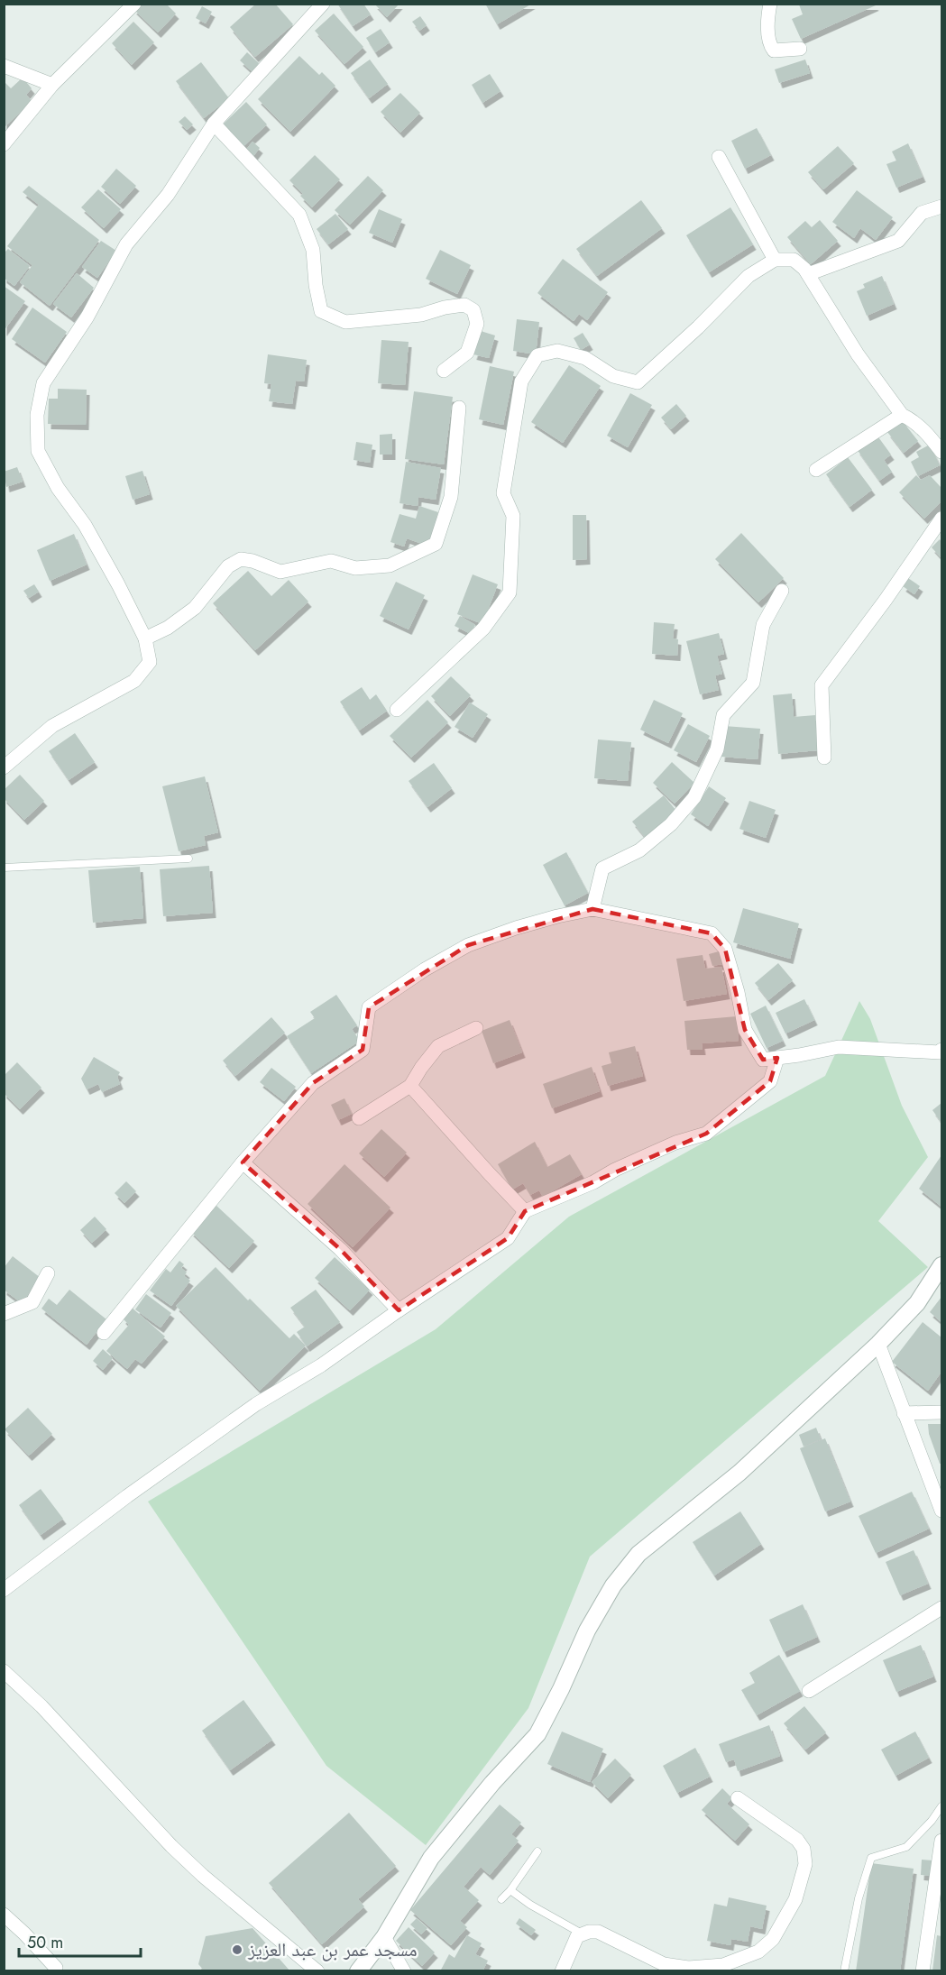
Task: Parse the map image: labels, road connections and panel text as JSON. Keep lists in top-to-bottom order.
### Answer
{
  "places": ["مسجد عمر بن عبد العزيز"],
  "scale_bar": "50 m"
}
